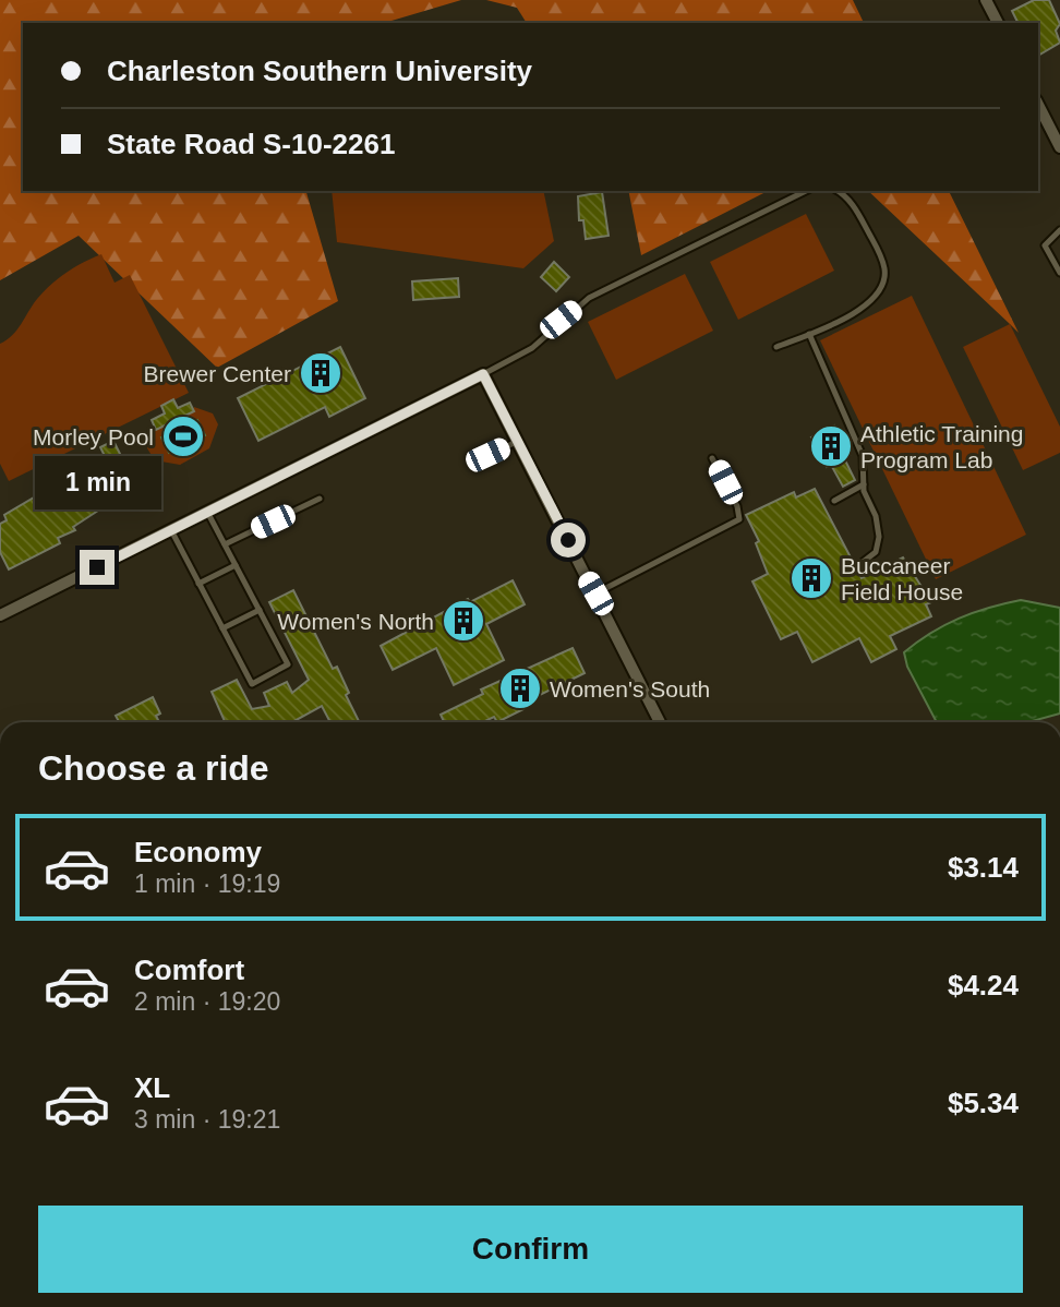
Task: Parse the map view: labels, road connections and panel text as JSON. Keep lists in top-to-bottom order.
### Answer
{
  "places": {
    "building": [
      "Brewer Center",
      "Athletic Training Program Lab",
      "Buccaneer Field House",
      "Women's North",
      "Women's South"
    ],
    "sports": ["Morley Pool"]
  },
  "page": {
    "banner": ["Charleston Southern University", "State Road S-10-2261"],
    "bubble": "1 min",
    "heading": "Choose a ride",
    "list": [
      {
        "name": "Economy",
        "note": "1 min · 19:19",
        "value": "$3.14"
      },
      {
        "name": "Comfort",
        "note": "2 min · 19:20",
        "value": "$4.24"
      },
      {
        "name": "XL",
        "note": "3 min · 19:21",
        "value": "$5.34"
      }
    ],
    "buttons": "Confirm"
  }
}
